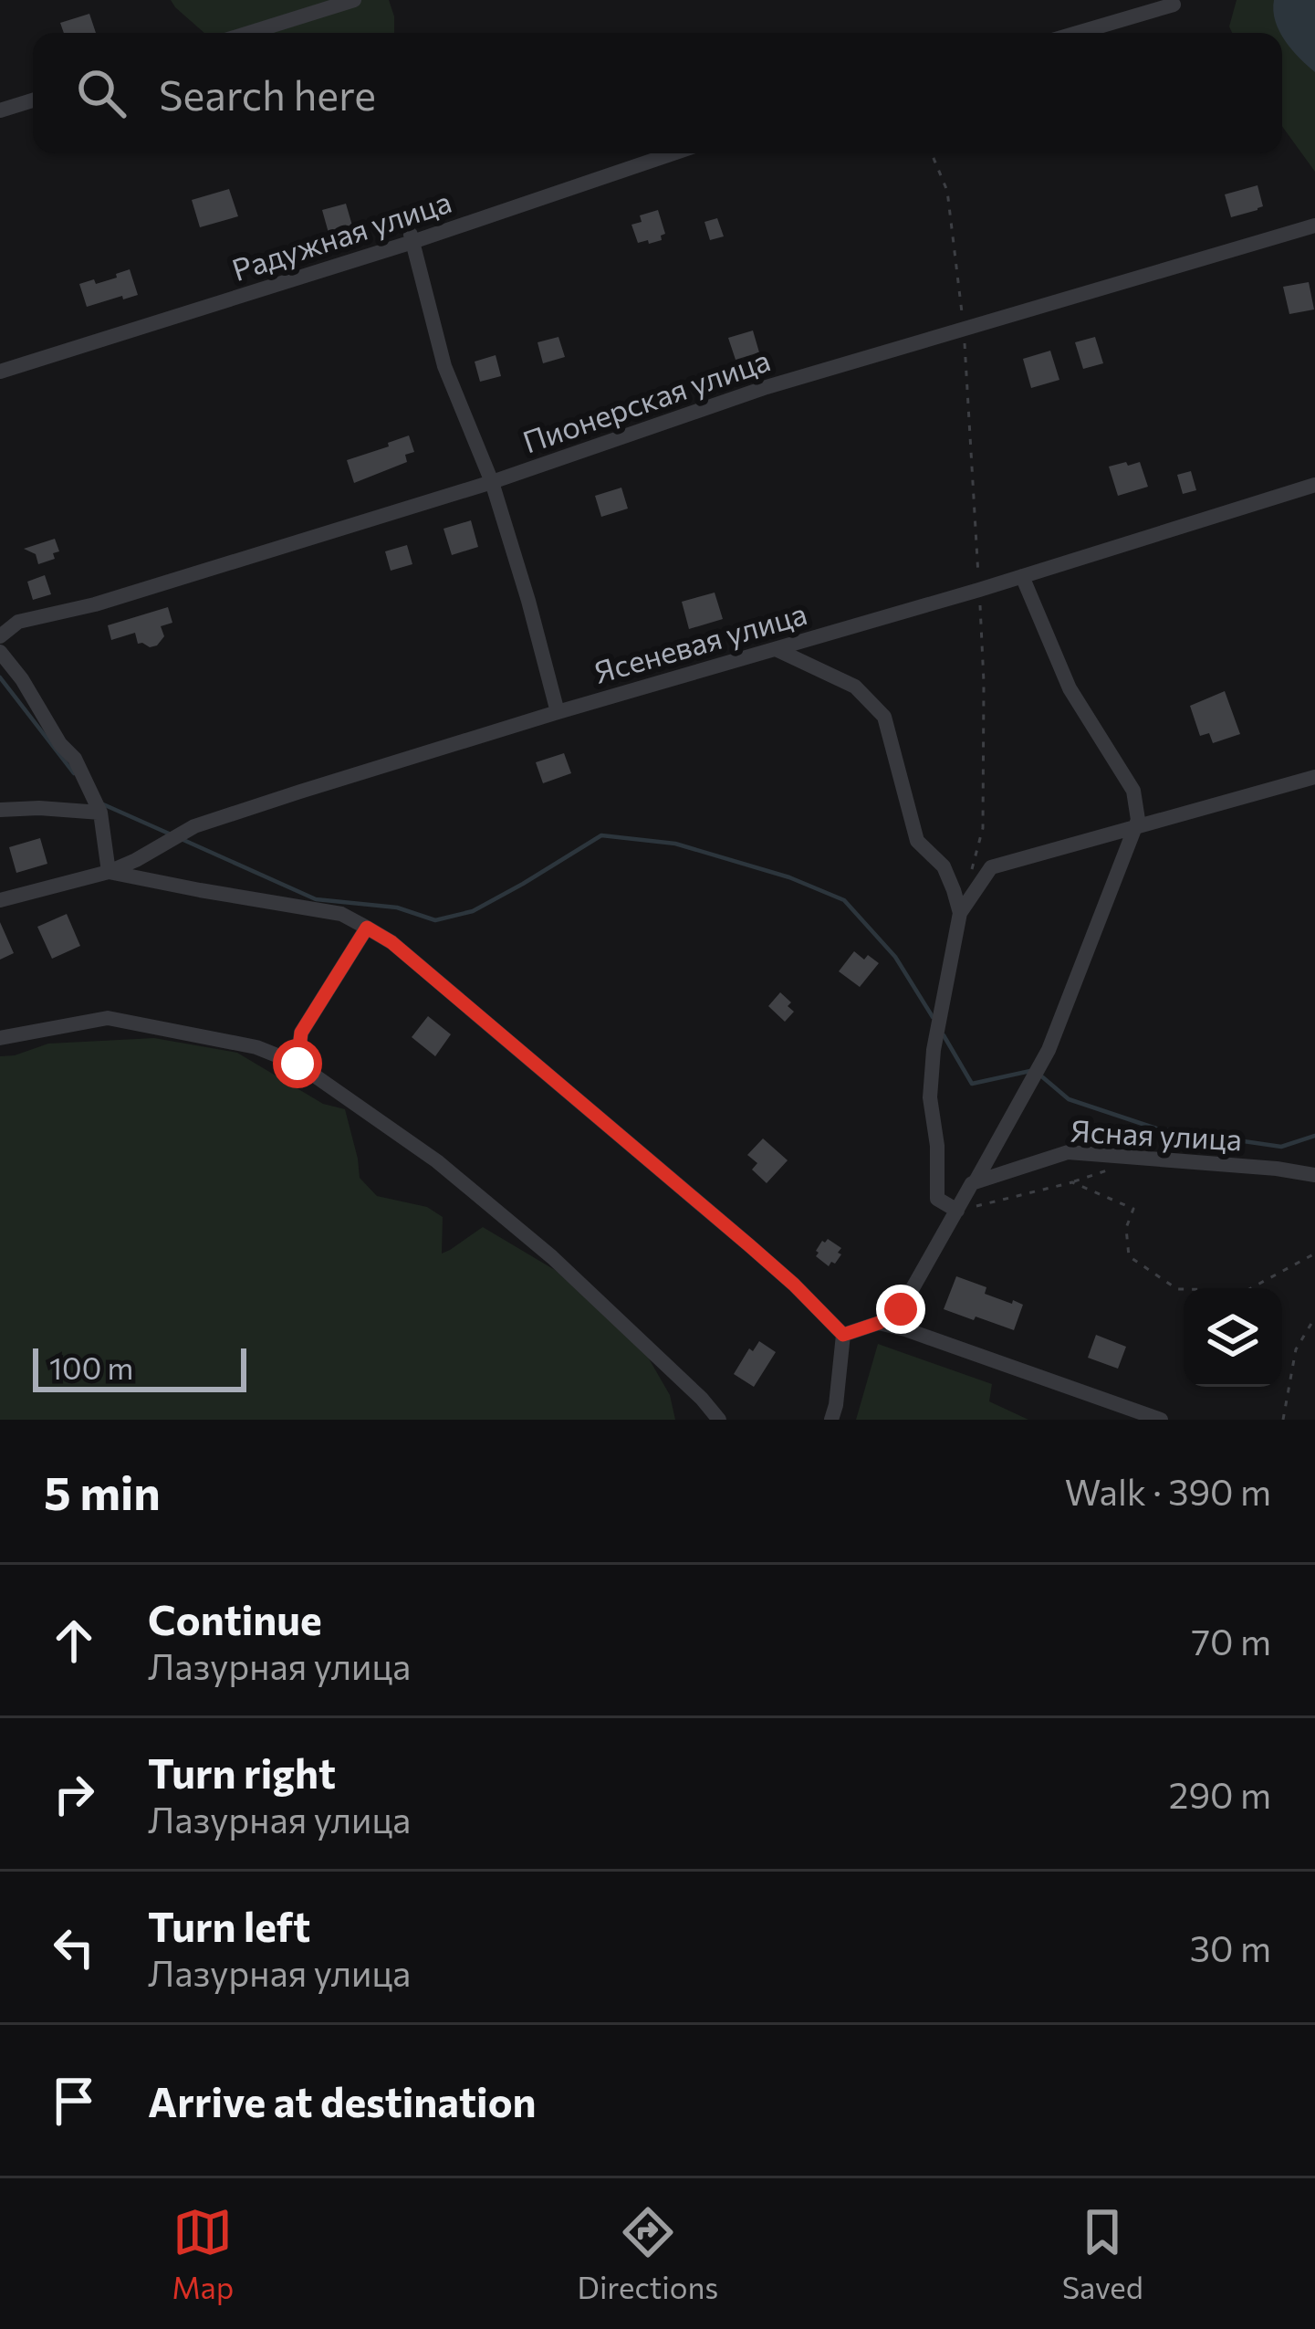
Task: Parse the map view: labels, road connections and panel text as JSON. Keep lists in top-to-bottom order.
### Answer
{
  "streets": {
    "street": [
      "Радужная улица",
      "Пионерская улица",
      "Ясеневая улица",
      "Ясная улица"
    ]
  },
  "scale_bar": "100 m",
  "page": {
    "search": "Search here",
    "scale": "100 m",
    "heading": ["5 min", "Walk · 390 m"],
    "list": [
      ["Continue", "Лазурная улица", "70 m"],
      ["Turn right", "Лазурная улица", "290 m"],
      ["Turn left", "Лазурная улица", "30 m"],
      "Arrive at destination"
    ],
    "nav": ["Map", "Directions", "Saved"]
  }
}
